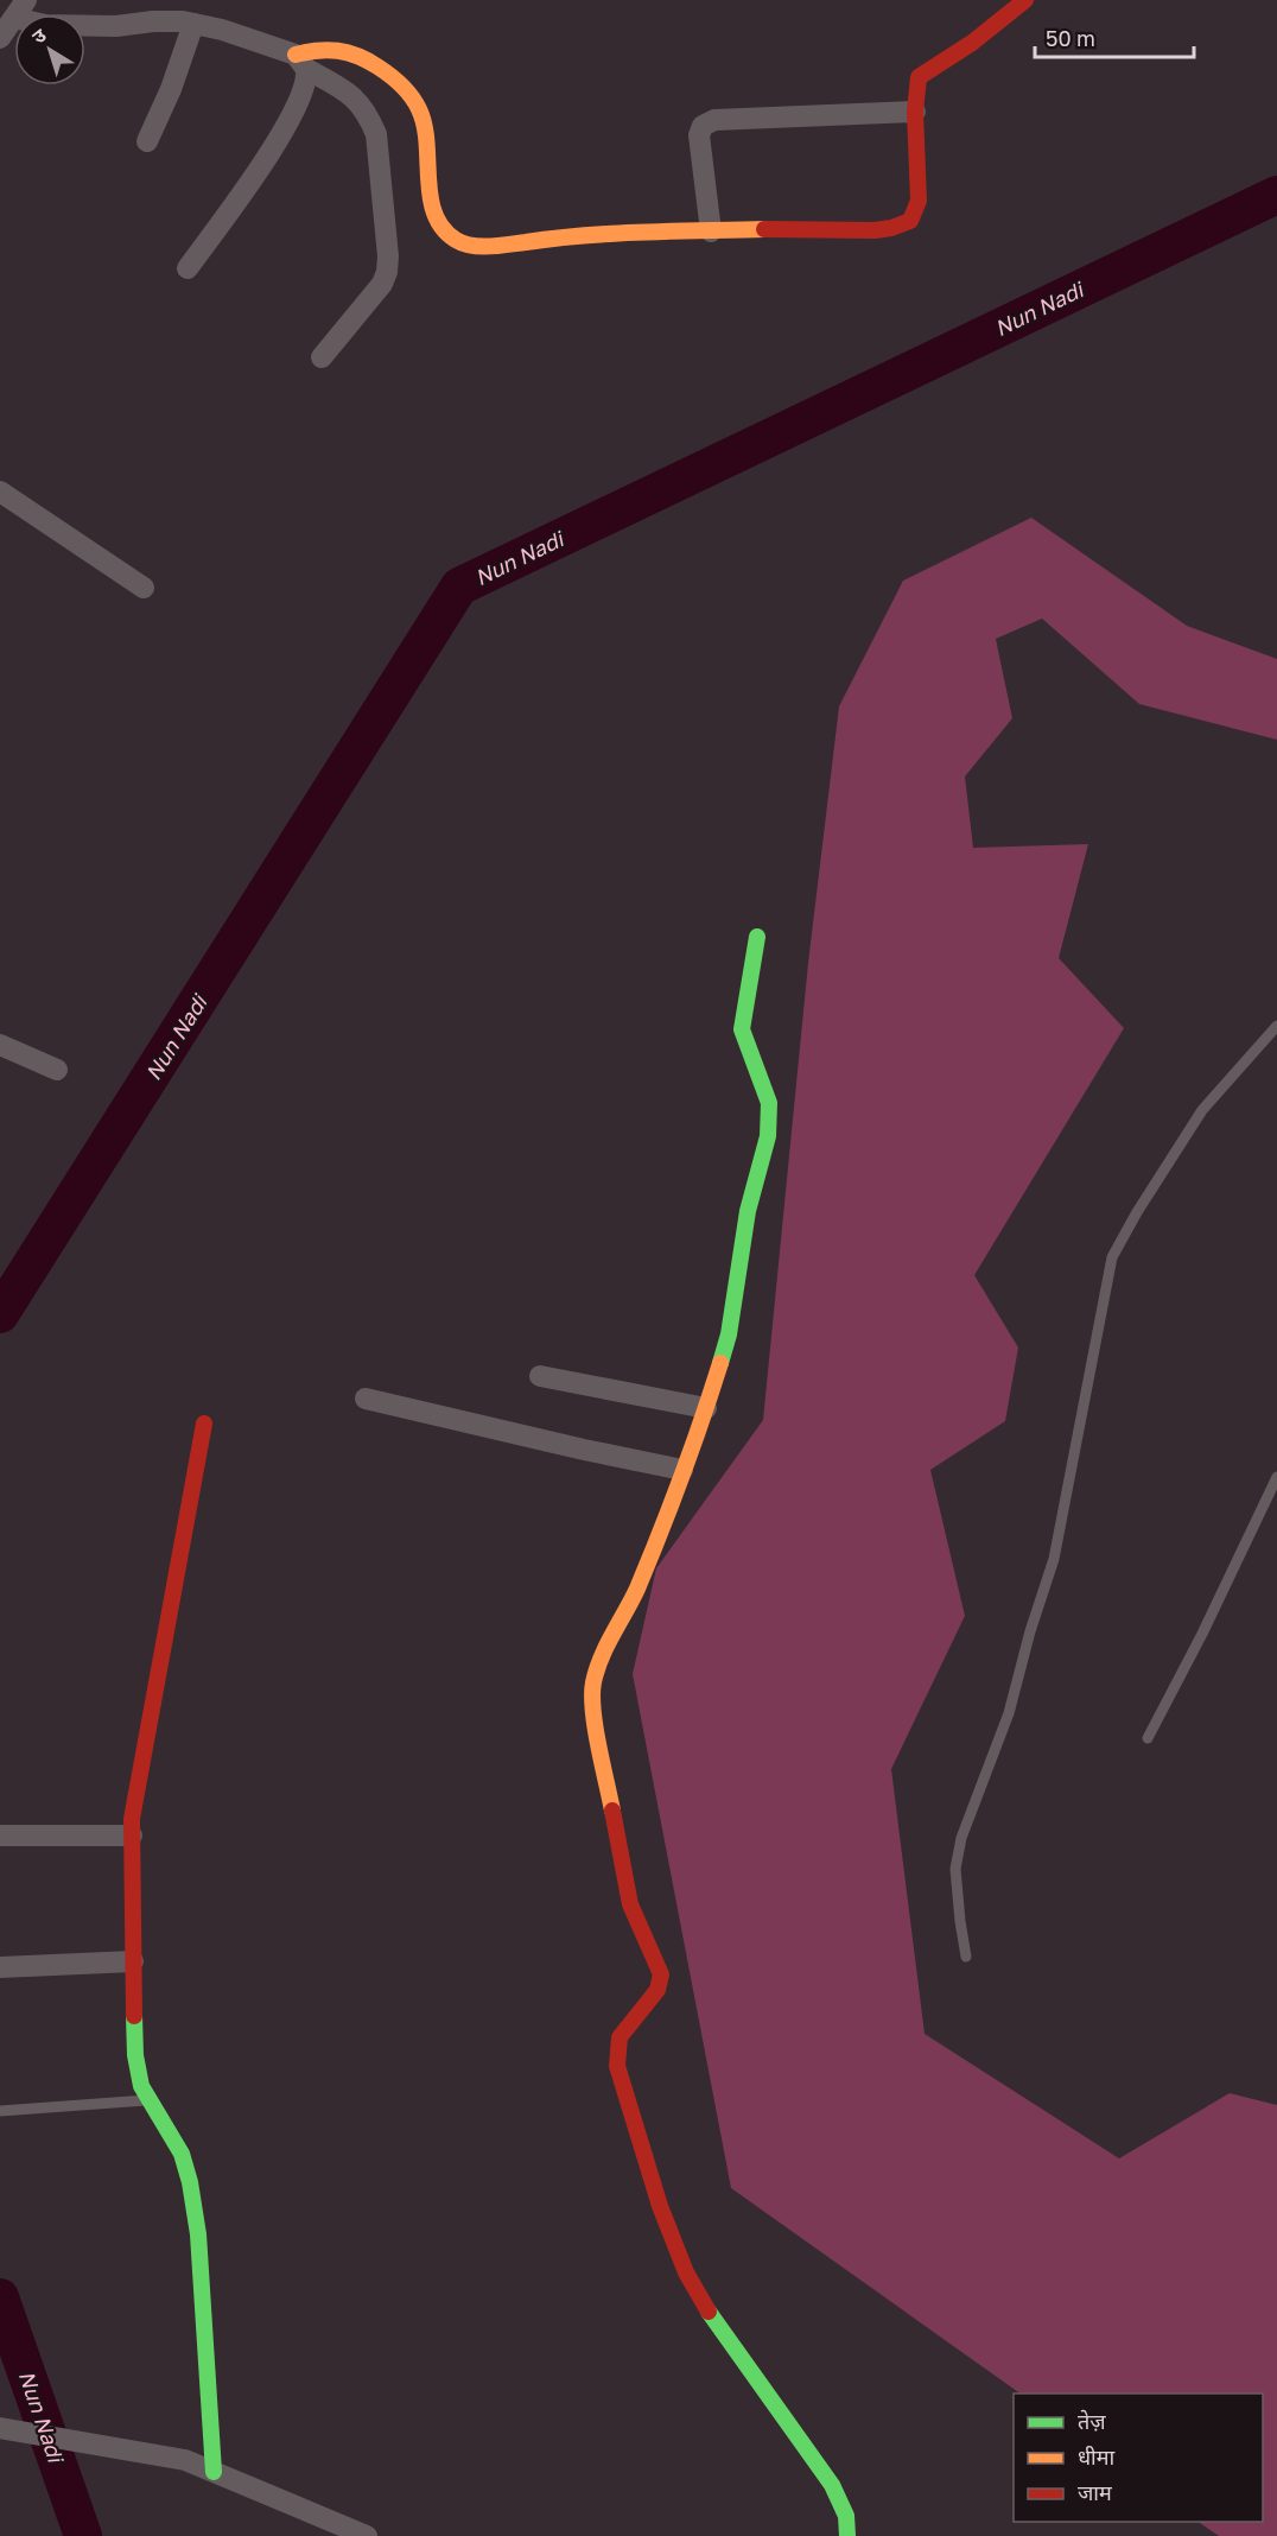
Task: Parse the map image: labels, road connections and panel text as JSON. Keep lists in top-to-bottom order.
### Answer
{
  "water": ["Nun Nadi"],
  "legend": ["तेज़", "धीमा", "जाम"],
  "scale_bar": "50 m",
  "north": "top left"
}
